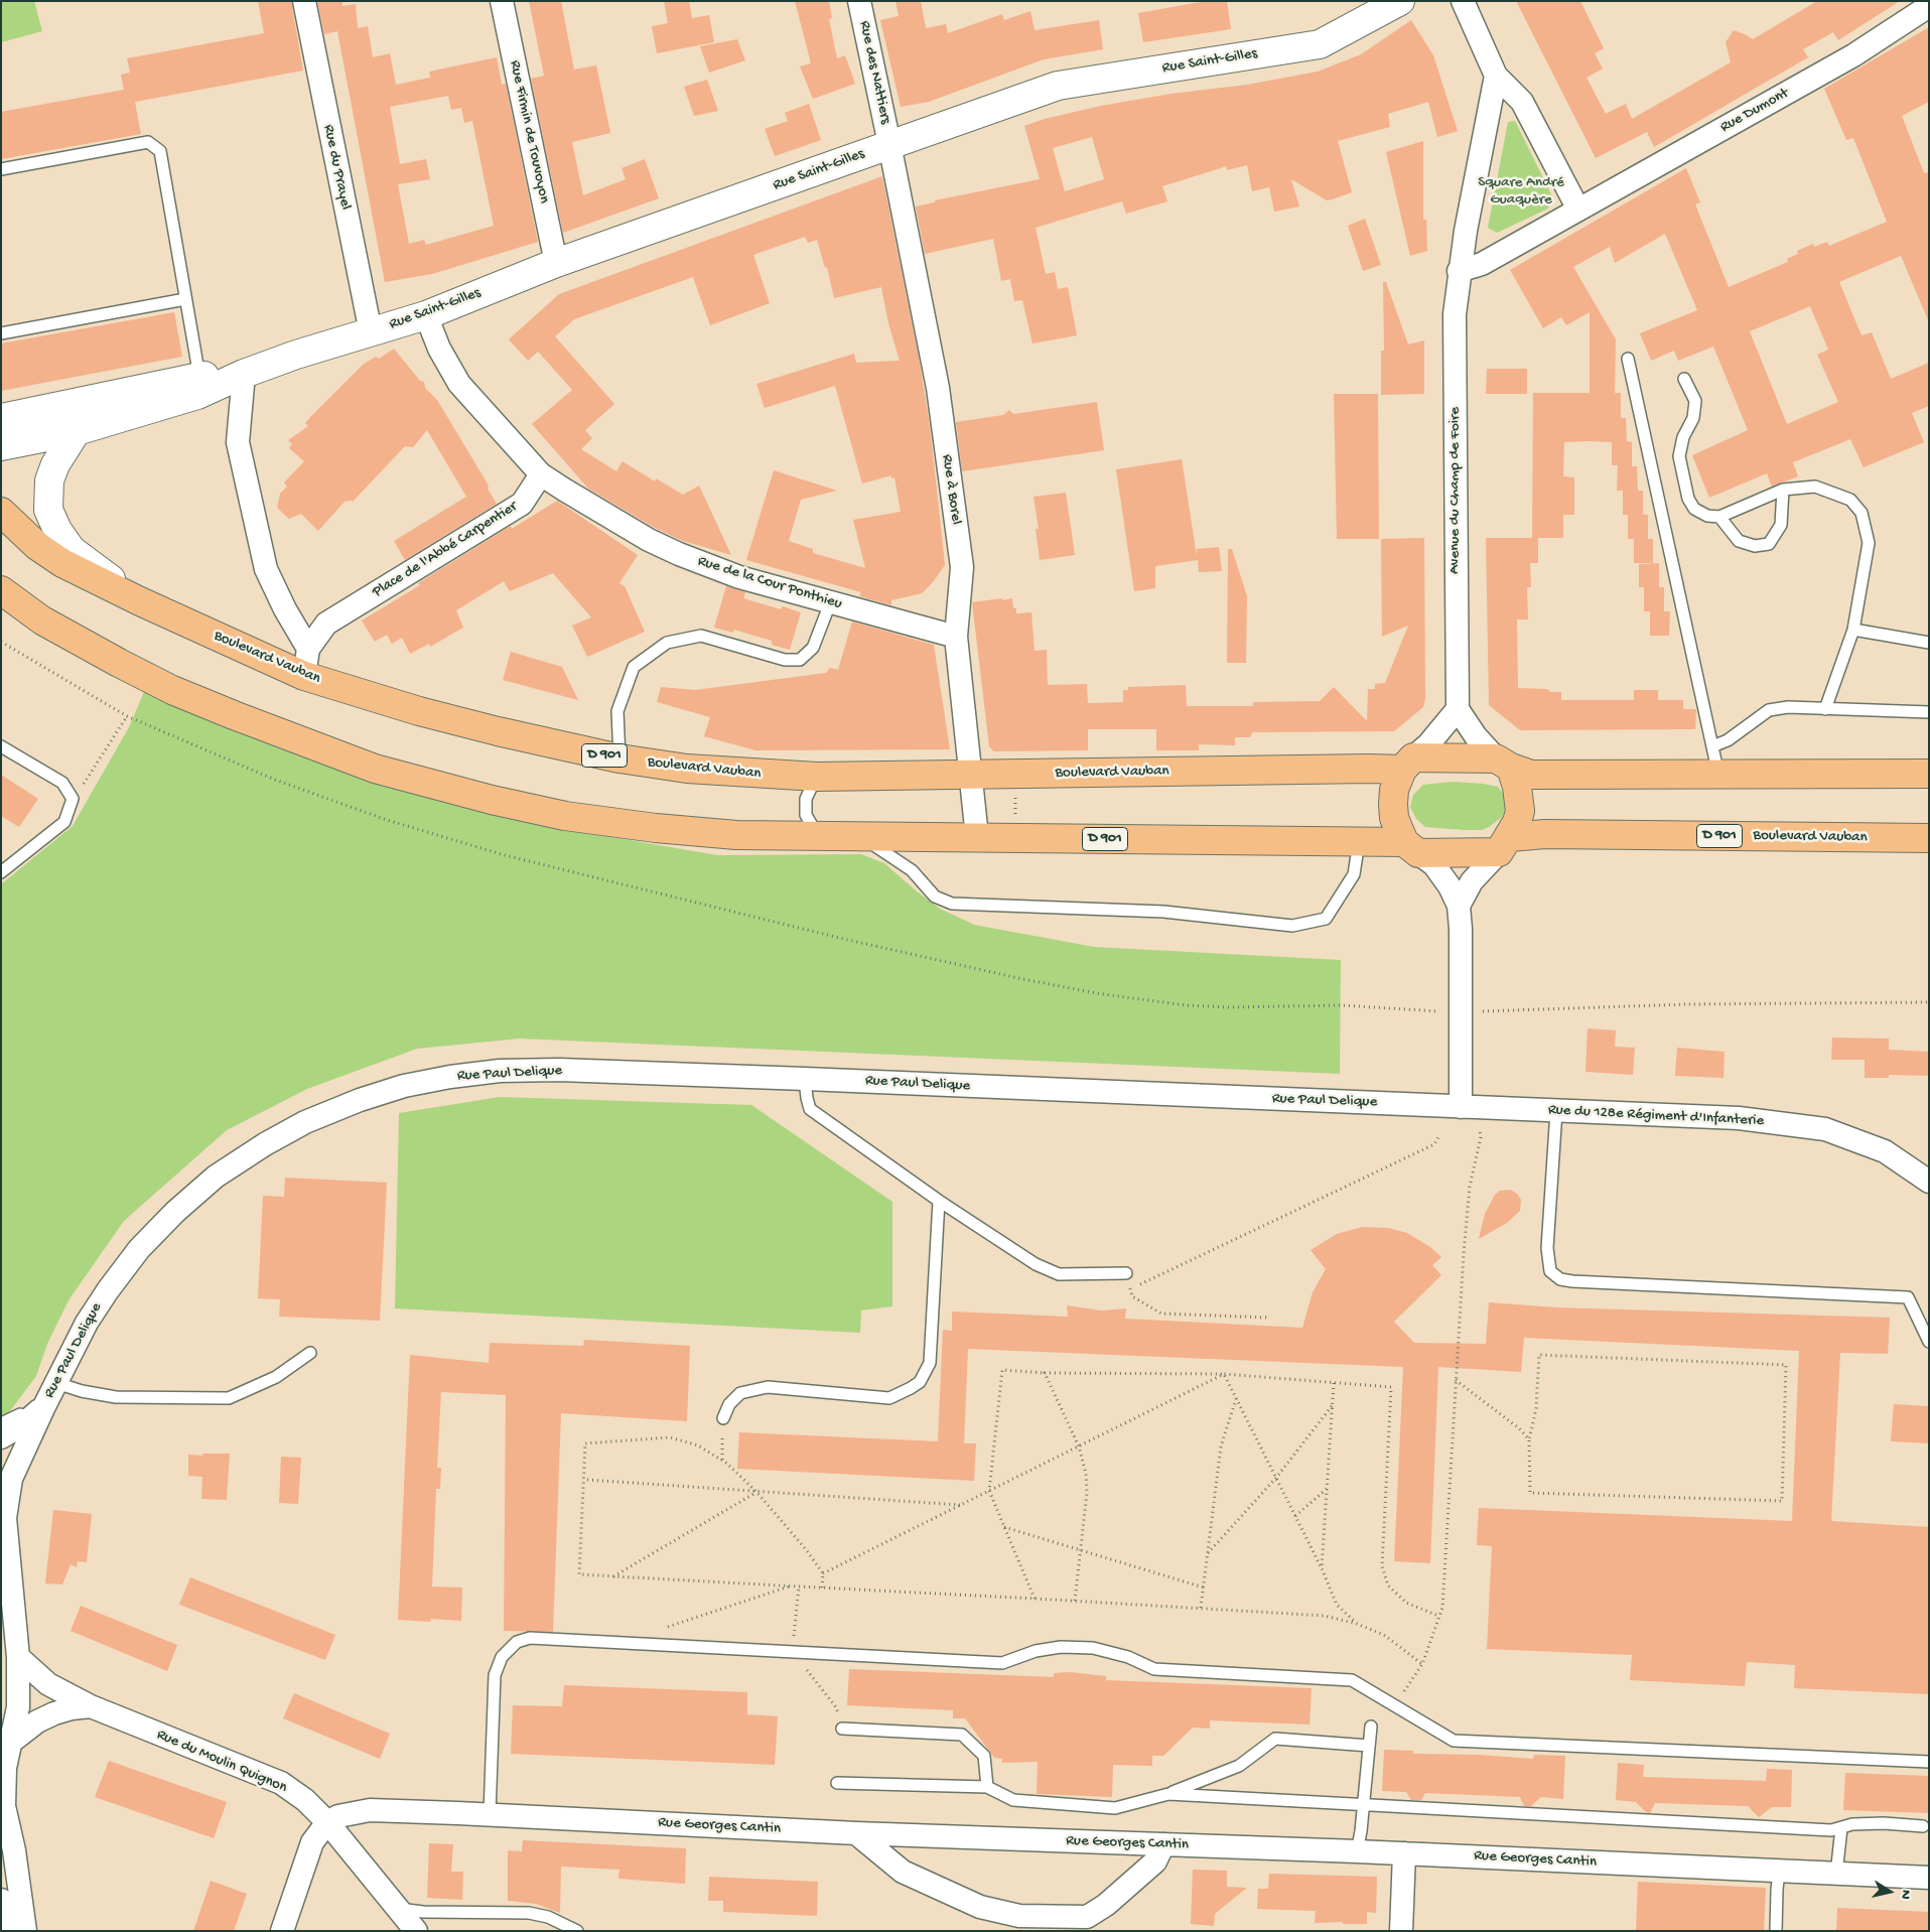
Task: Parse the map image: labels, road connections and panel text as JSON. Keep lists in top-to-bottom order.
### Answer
{
  "streets": {
    "main road": ["Boulevard Vauban", "D 901"],
    "street": [
      "Rue Saint-Gilles",
      "Rue des Nattiers",
      "Rue Dumont",
      "Rue Firmin de Touvoyon",
      "Rue du Prayel",
      "Rue à Borel",
      "Avenue du Champ de Foire",
      "Place de l'Abbé Carpentier",
      "Rue de la Cour Ponthieu",
      "Rue Paul Delique",
      "Rue du 128e Régiment d'Infanterie",
      "Rue du Moulin Quignon",
      "Rue Georges Cantin"
    ]
  },
  "crossings": [
    ["Rue Saint-Gilles", "Rue des Nattiers"],
    ["Rue Saint-Gilles", "Rue Firmin de Touvoyon"],
    ["Rue Saint-Gilles", "Rue du Prayel"],
    ["Rue Saint-Gilles", "Rue à Borel"],
    ["Rue des Nattiers", "Rue à Borel"],
    ["Rue Dumont", "Avenue du Champ de Foire"],
    ["Rue à Borel", "Rue de la Cour Ponthieu"],
    ["Rue à Borel", "Boulevard Vauban"],
    ["Rue à Borel", "D 901"],
    ["Place de l'Abbé Carpentier", "Rue de la Cour Ponthieu"],
    ["Place de l'Abbé Carpentier", "Boulevard Vauban"],
    ["Boulevard Vauban", "D 901"],
    ["Rue Paul Delique", "Rue du 128e Régiment d'Infanterie"],
    ["Rue Paul Delique", "Rue du Moulin Quignon"],
    ["Rue du Moulin Quignon", "Rue Georges Cantin"]
  ],
  "parks": ["Square André Guaquère"],
  "north": "right"
}
